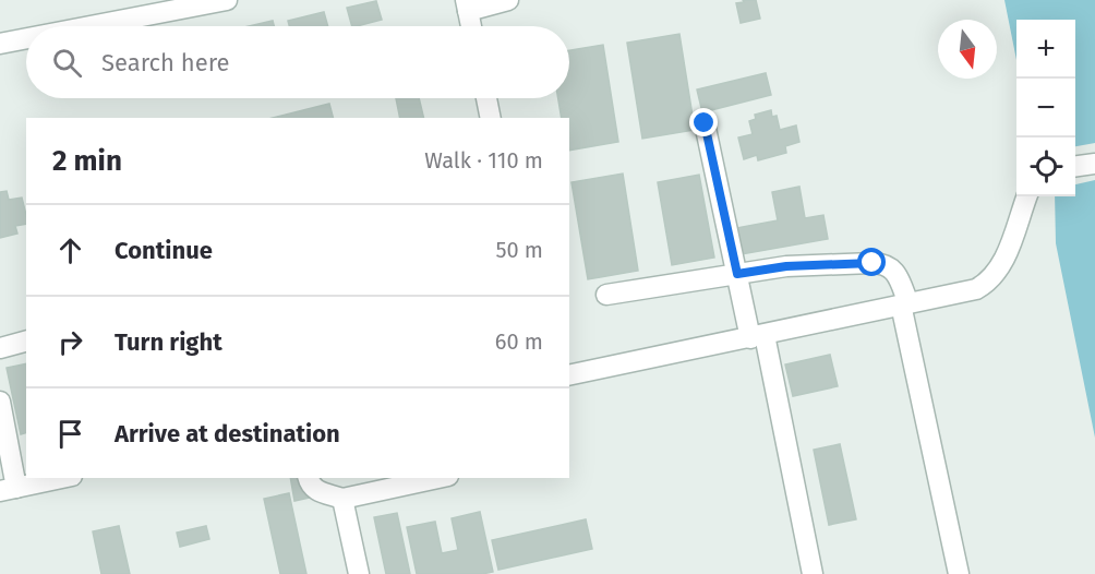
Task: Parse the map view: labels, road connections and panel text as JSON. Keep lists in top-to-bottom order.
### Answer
{
  "north": "bottom",
  "page": {
    "map_buttons": ["+", "−"],
    "search": "Search here",
    "heading": ["2 min", "Walk · 110 m"],
    "list": [
      ["Continue", "50 m"],
      ["Turn right", "60 m"],
      "Arrive at destination"
    ]
  }
}
